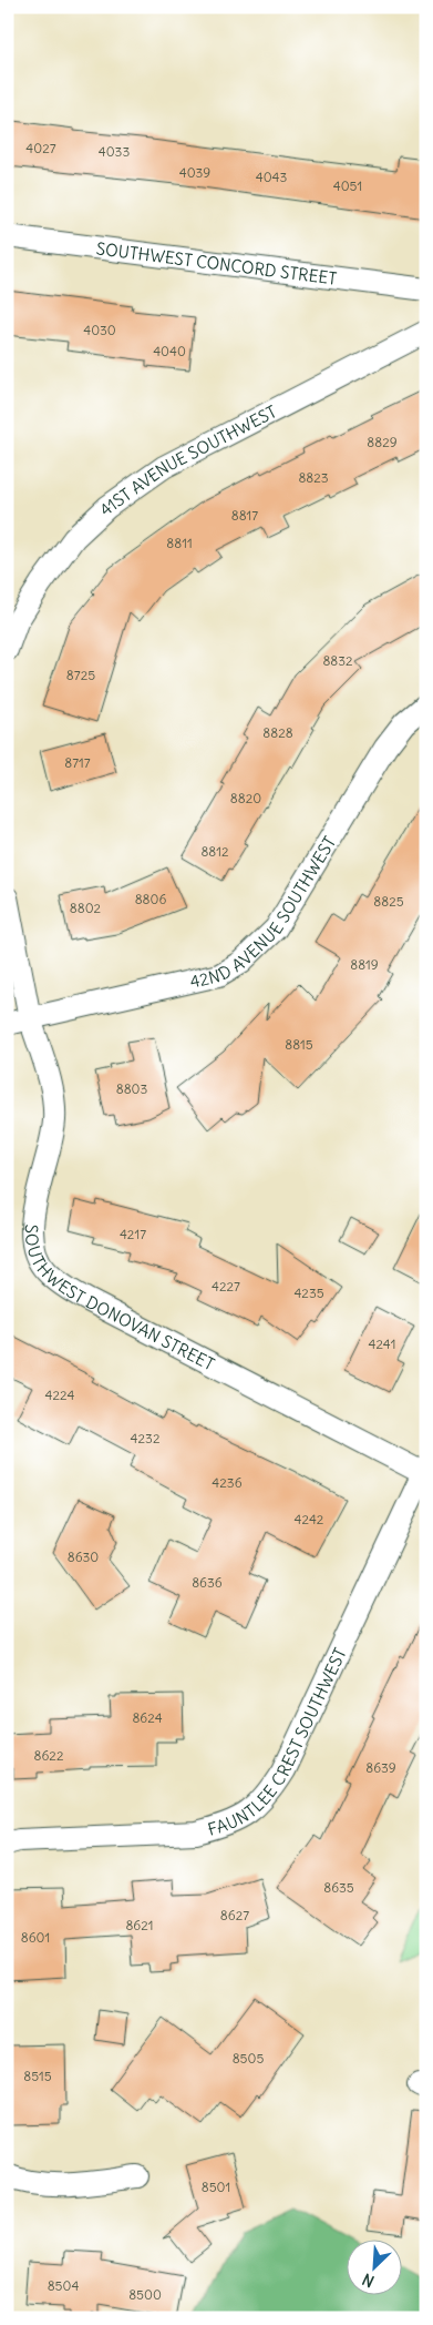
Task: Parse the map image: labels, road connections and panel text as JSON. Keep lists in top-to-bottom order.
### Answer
{
  "streets": {
    "street": [
      "SOUTHWEST CONCORD STREET",
      "41ST AVENUE SOUTHWEST",
      "42ND AVENUE SOUTHWEST",
      "SOUTHWEST DONOVAN STREET",
      "FAUNTLEE CREST SOUTHWEST"
    ]
  },
  "crossings": [
    ["42ND AVENUE SOUTHWEST", "SOUTHWEST DONOVAN STREET"],
    ["SOUTHWEST DONOVAN STREET", "FAUNTLEE CREST SOUTHWEST"]
  ],
  "house_numbers": [
    "4027",
    "4033",
    "4039",
    "4043",
    "4051",
    "4030",
    "4040",
    "8829",
    "8823",
    "8817",
    "8811",
    "8832",
    "8725",
    "8828",
    "8717",
    "8820",
    "8812",
    "8806",
    "8825",
    "8802",
    "8819",
    "8815",
    "8803",
    "4217",
    "4227",
    "4235",
    "4241",
    "4224",
    "4232",
    "4236",
    "4242",
    "8630",
    "8636",
    "8624",
    "8622",
    "8639",
    "8635",
    "8627",
    "8621",
    "8601",
    "8505",
    "8515",
    "8501",
    "8504",
    "8500"
  ],
  "north": "bottom left"
}
